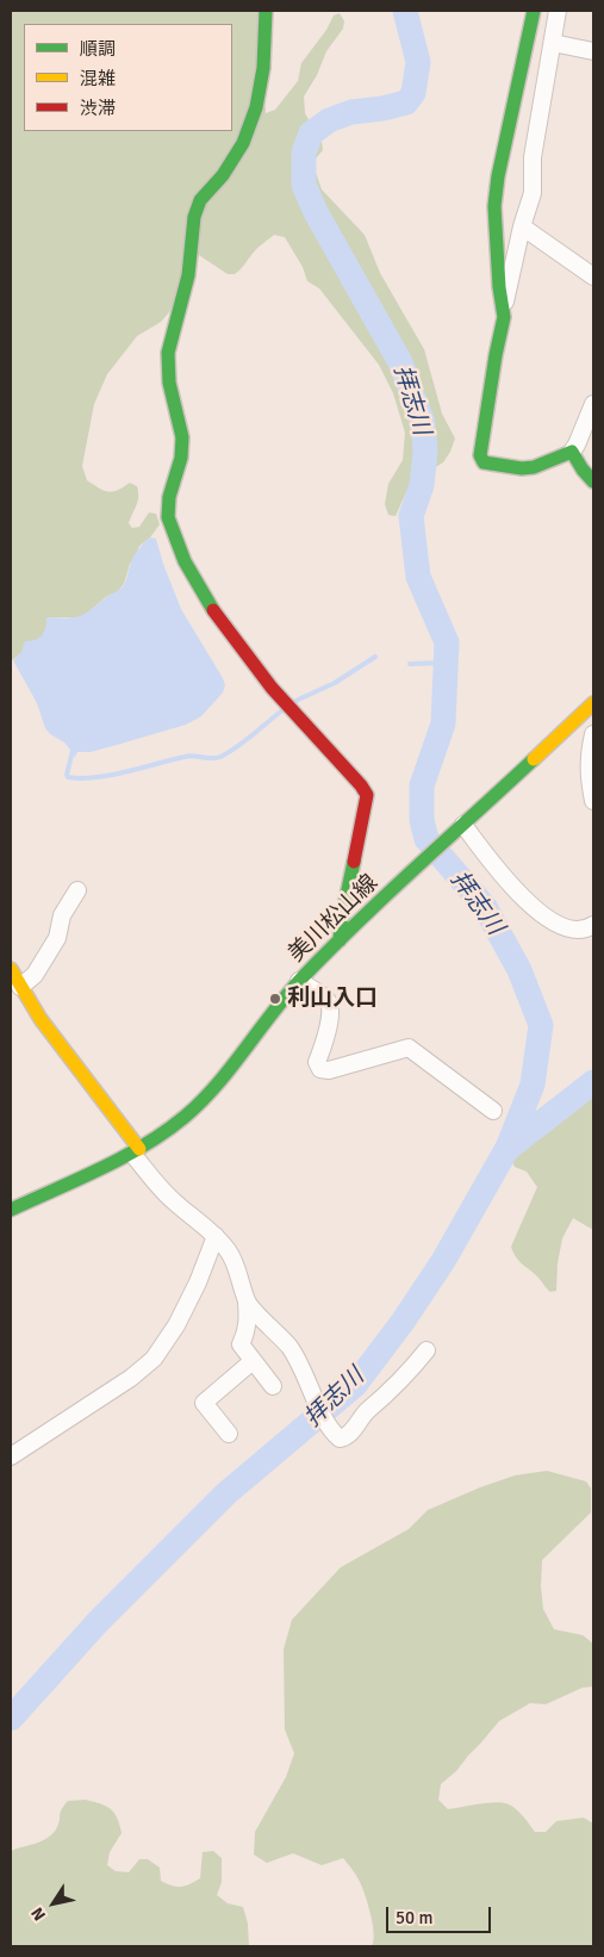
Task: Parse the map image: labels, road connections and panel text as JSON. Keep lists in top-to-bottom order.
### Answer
{
  "streets": {
    "street": ["美川松山線"]
  },
  "water": ["拝志川"],
  "places": ["利山入口"],
  "legend": ["順調", "混雑", "渋滞"],
  "scale_bar": "50 m",
  "north": "bottom left"
}
